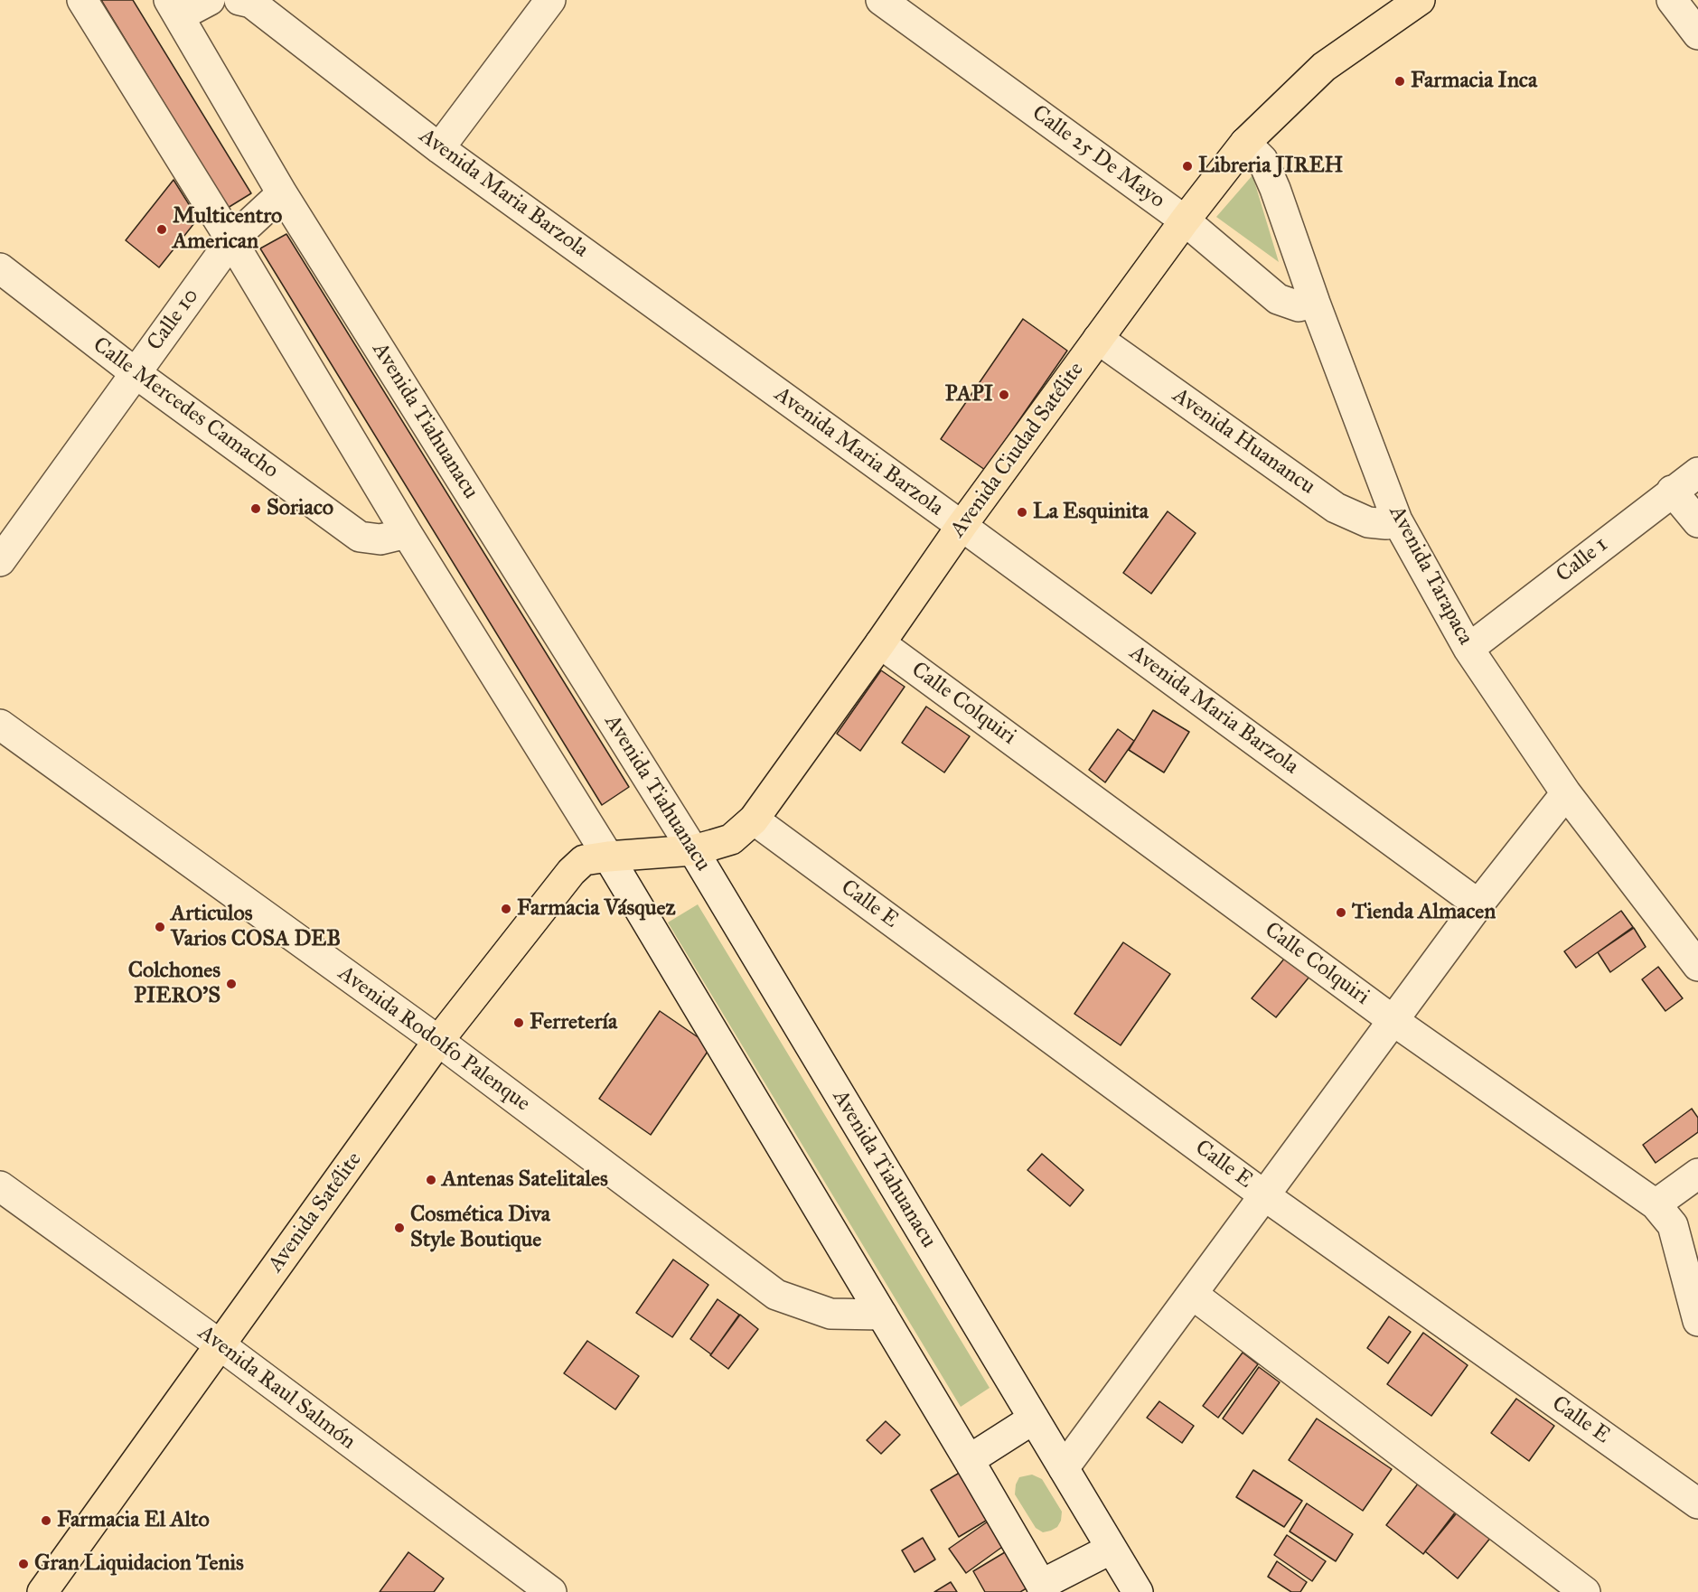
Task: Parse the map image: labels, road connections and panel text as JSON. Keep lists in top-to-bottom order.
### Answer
{
  "streets": {
    "main road": ["Avenida Ciudad Satélite", "Avenida Satélite"],
    "street": [
      "Calle 25 De Mayo",
      "Avenida Maria Barzola",
      "Calle 10",
      "Calle Mercedes Camacho",
      "Avenida Tiahuanacu",
      "Avenida Huanancu",
      "Calle 1",
      "Avenida Tarapaca",
      "Calle Colquiri",
      "Calle E",
      "Avenida Rodolfo Palenque",
      "Avenida Raul Salmón"
    ]
  },
  "crossings": [
    ["Calle 25 De Mayo", "Avenida Ciudad Satélite"],
    ["Calle 25 De Mayo", "Avenida Tarapaca"],
    ["Avenida Maria Barzola", "Avenida Ciudad Satélite"],
    ["Calle 10", "Calle Mercedes Camacho"],
    ["Calle 10", "Avenida Tiahuanacu"],
    ["Avenida Tiahuanacu", "Avenida Ciudad Satélite"],
    ["Avenida Huanancu", "Avenida Ciudad Satélite"],
    ["Avenida Huanancu", "Avenida Tarapaca"],
    ["Avenida Ciudad Satélite", "Avenida Tarapaca"],
    ["Avenida Ciudad Satélite", "Calle Colquiri"],
    ["Avenida Ciudad Satélite", "Calle E"],
    ["Avenida Ciudad Satélite", "Avenida Satélite"],
    ["Calle 1", "Avenida Tarapaca"],
    ["Avenida Rodolfo Palenque", "Avenida Satélite"],
    ["Avenida Satélite", "Avenida Raul Salmón"]
  ],
  "places": [
    "Farmacia Inca",
    "Libreria JIREH",
    "Multicentro American",
    "PAPI",
    "Soriaco",
    "La Esquinita",
    "Farmacia Vásquez",
    "Tienda Almacen",
    "Articulos Varios COSA DEB",
    "Colchones PIERO'S",
    "Ferretería",
    "Antenas Satelitales",
    "Cosmética Diva Style Boutique",
    "Farmacia El Alto",
    "Gran Liquidacion Tenis"
  ]
}
